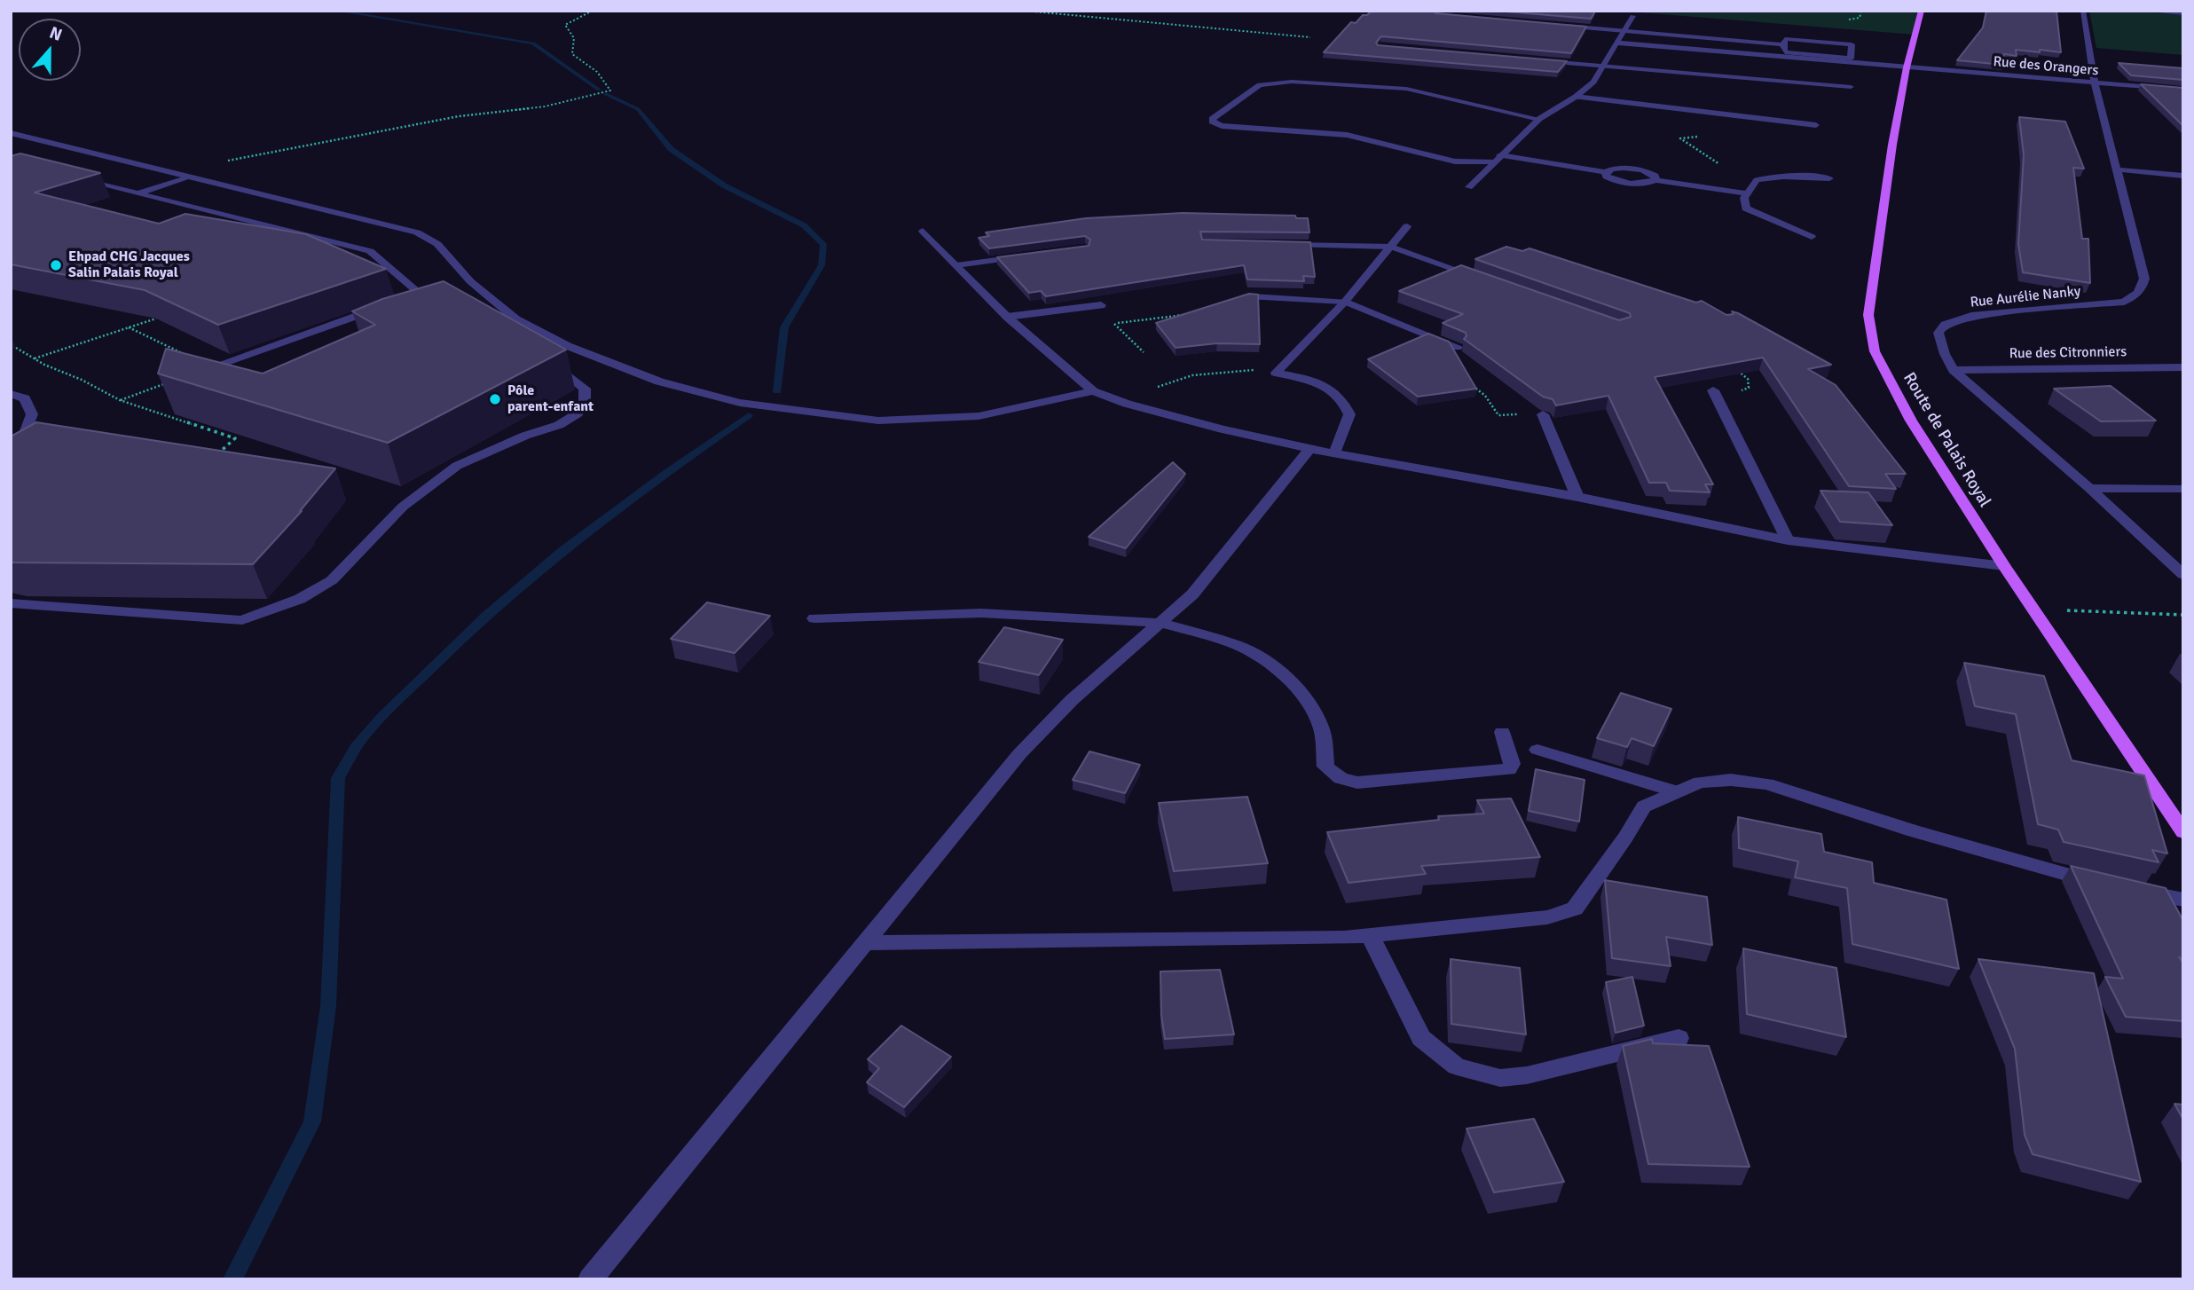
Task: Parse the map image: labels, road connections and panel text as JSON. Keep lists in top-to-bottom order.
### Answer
{
  "streets": {
    "main road": ["Route de Palais Royal"],
    "street": ["Rue des Orangers", "Rue Aurélie Nanky", "Rue des Citronniers"]
  },
  "crossings": [
    ["Rue des Orangers", "Rue Aurélie Nanky"],
    ["Rue des Orangers", "Route de Palais Royal"],
    ["Rue Aurélie Nanky", "Rue des Citronniers"]
  ],
  "places": ["Ehpad CHG Jacques Salin Palais Royal", "Pôle parent-enfant"],
  "north": "top"
}
